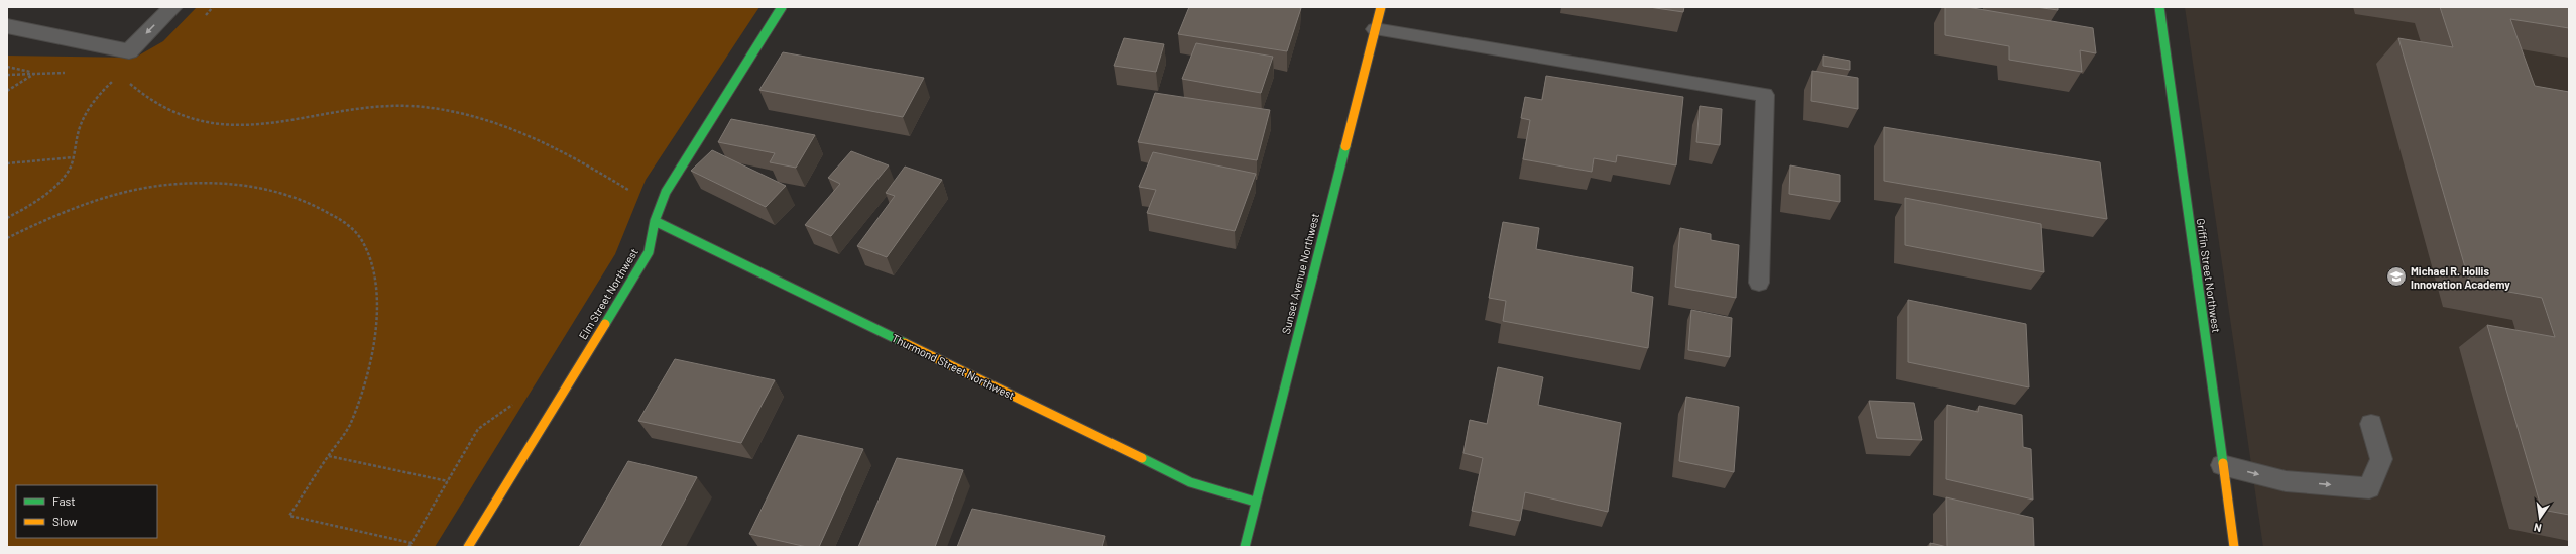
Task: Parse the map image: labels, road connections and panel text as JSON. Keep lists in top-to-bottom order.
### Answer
{
  "streets": {
    "street": [
      "Sunset Avenue Northwest",
      "Griffin Street Northwest",
      "Elm Street Northwest",
      "Thurmond Street Northwest"
    ]
  },
  "crossings": [
    ["Sunset Avenue Northwest", "Thurmond Street Northwest"],
    ["Elm Street Northwest", "Thurmond Street Northwest"]
  ],
  "places": {
    "school or university": ["Michael R. Hollis Innovation Academy"]
  },
  "legend": ["Fast", "Slow"],
  "north": "bottom"
}
